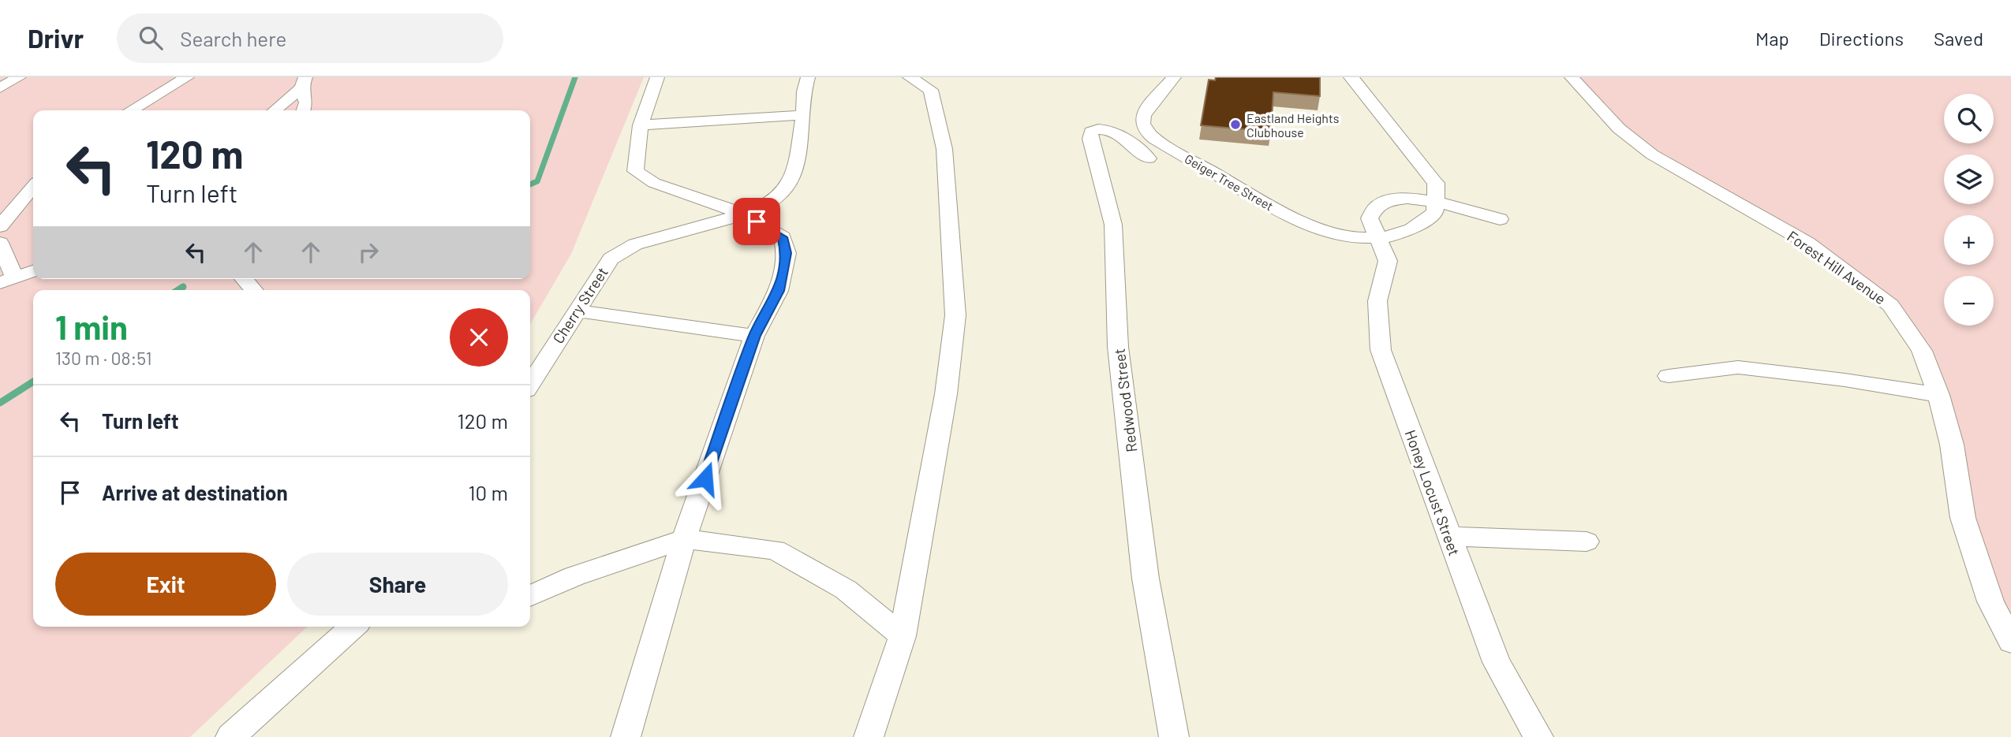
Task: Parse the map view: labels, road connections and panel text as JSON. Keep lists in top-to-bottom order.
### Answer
{
  "streets": {
    "street": [
      "Geiger Tree Street",
      "Forest Hill Avenue",
      "Cherry Street",
      "Redwood Street",
      "Honey Locust Street"
    ]
  },
  "crossings": [
    ["Geiger Tree Street", "Honey Locust Street"]
  ],
  "places": ["Eastland Heights Clubhouse"],
  "page": {
    "header": "Drivr",
    "search": "Search here",
    "nav": ["Map", "Directions", "Saved"],
    "map_buttons": ["+", "−"],
    "turn": ["120 m", "Turn left"],
    "heading": ["1 min", "130 m · 08:51"],
    "list": [
      {
        "name": "Turn left",
        "value": "120 m"
      },
      {
        "name": "Arrive at destination",
        "value": "10 m"
      }
    ],
    "buttons": ["Exit", "Share"]
  }
}
